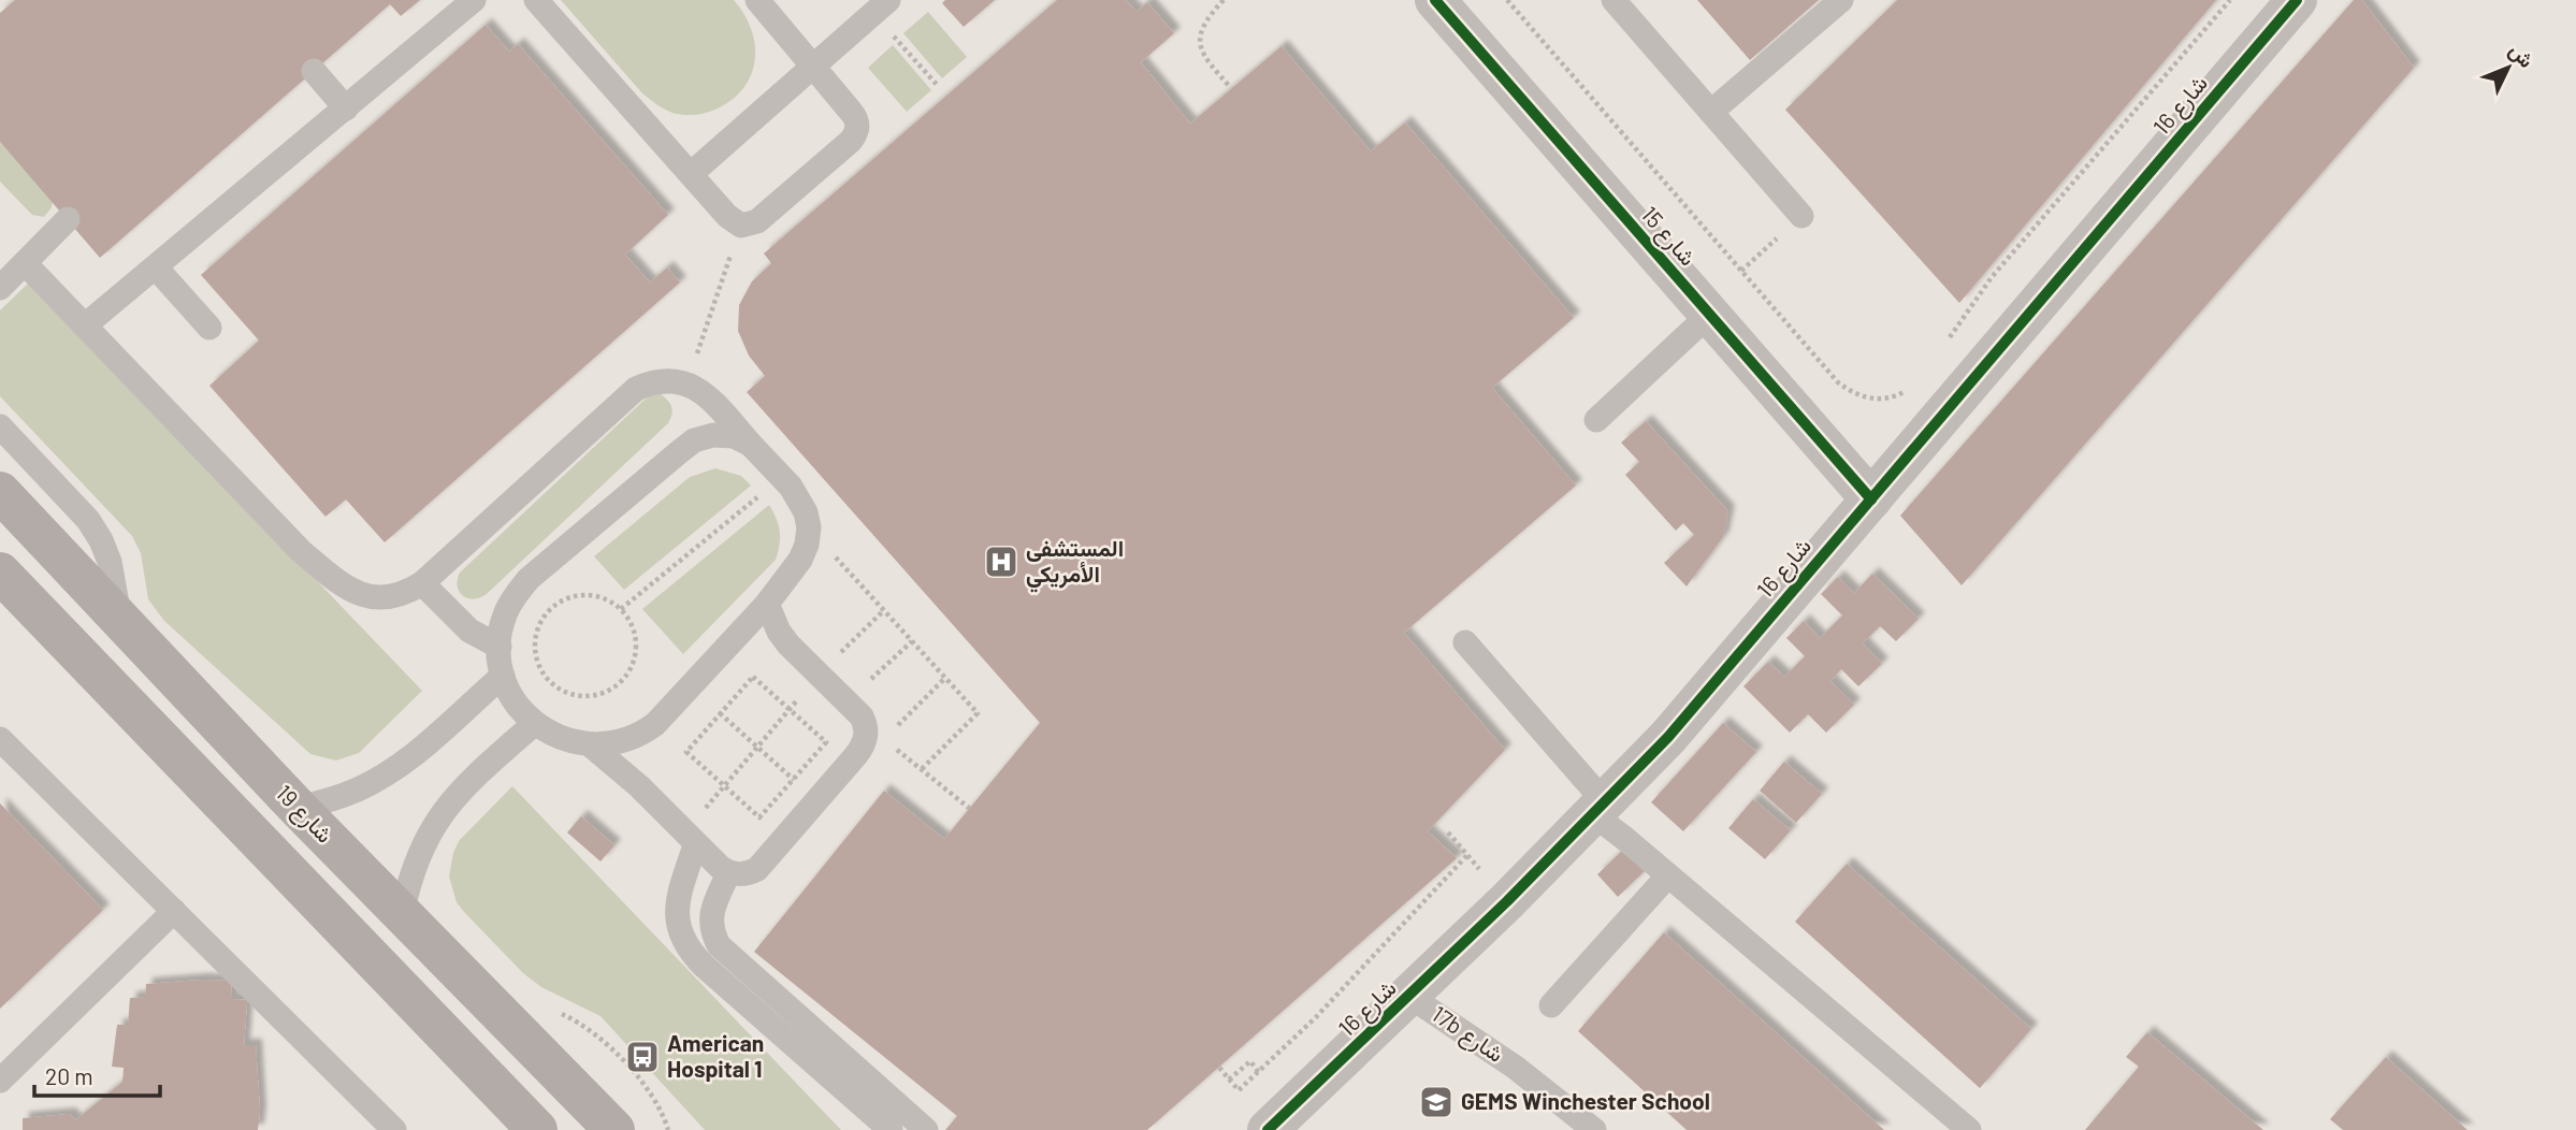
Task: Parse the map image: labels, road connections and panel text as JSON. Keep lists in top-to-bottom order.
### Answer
{
  "streets": {
    "main road": ["شارع 19"],
    "street": ["شارع 16", "شارع 15"],
    "lane": ["17b شارع"]
  },
  "crossings": [
    ["شارع 16", "شارع 15"],
    ["شارع 16", "17b شارع"]
  ],
  "places": {
    "hospital": ["المستشفى الأمريكي"],
    "bus stop": ["American Hospital 1"],
    "school or university": ["GEMS Winchester School"]
  },
  "scale_bar": "20 m",
  "north": "top right"
}
